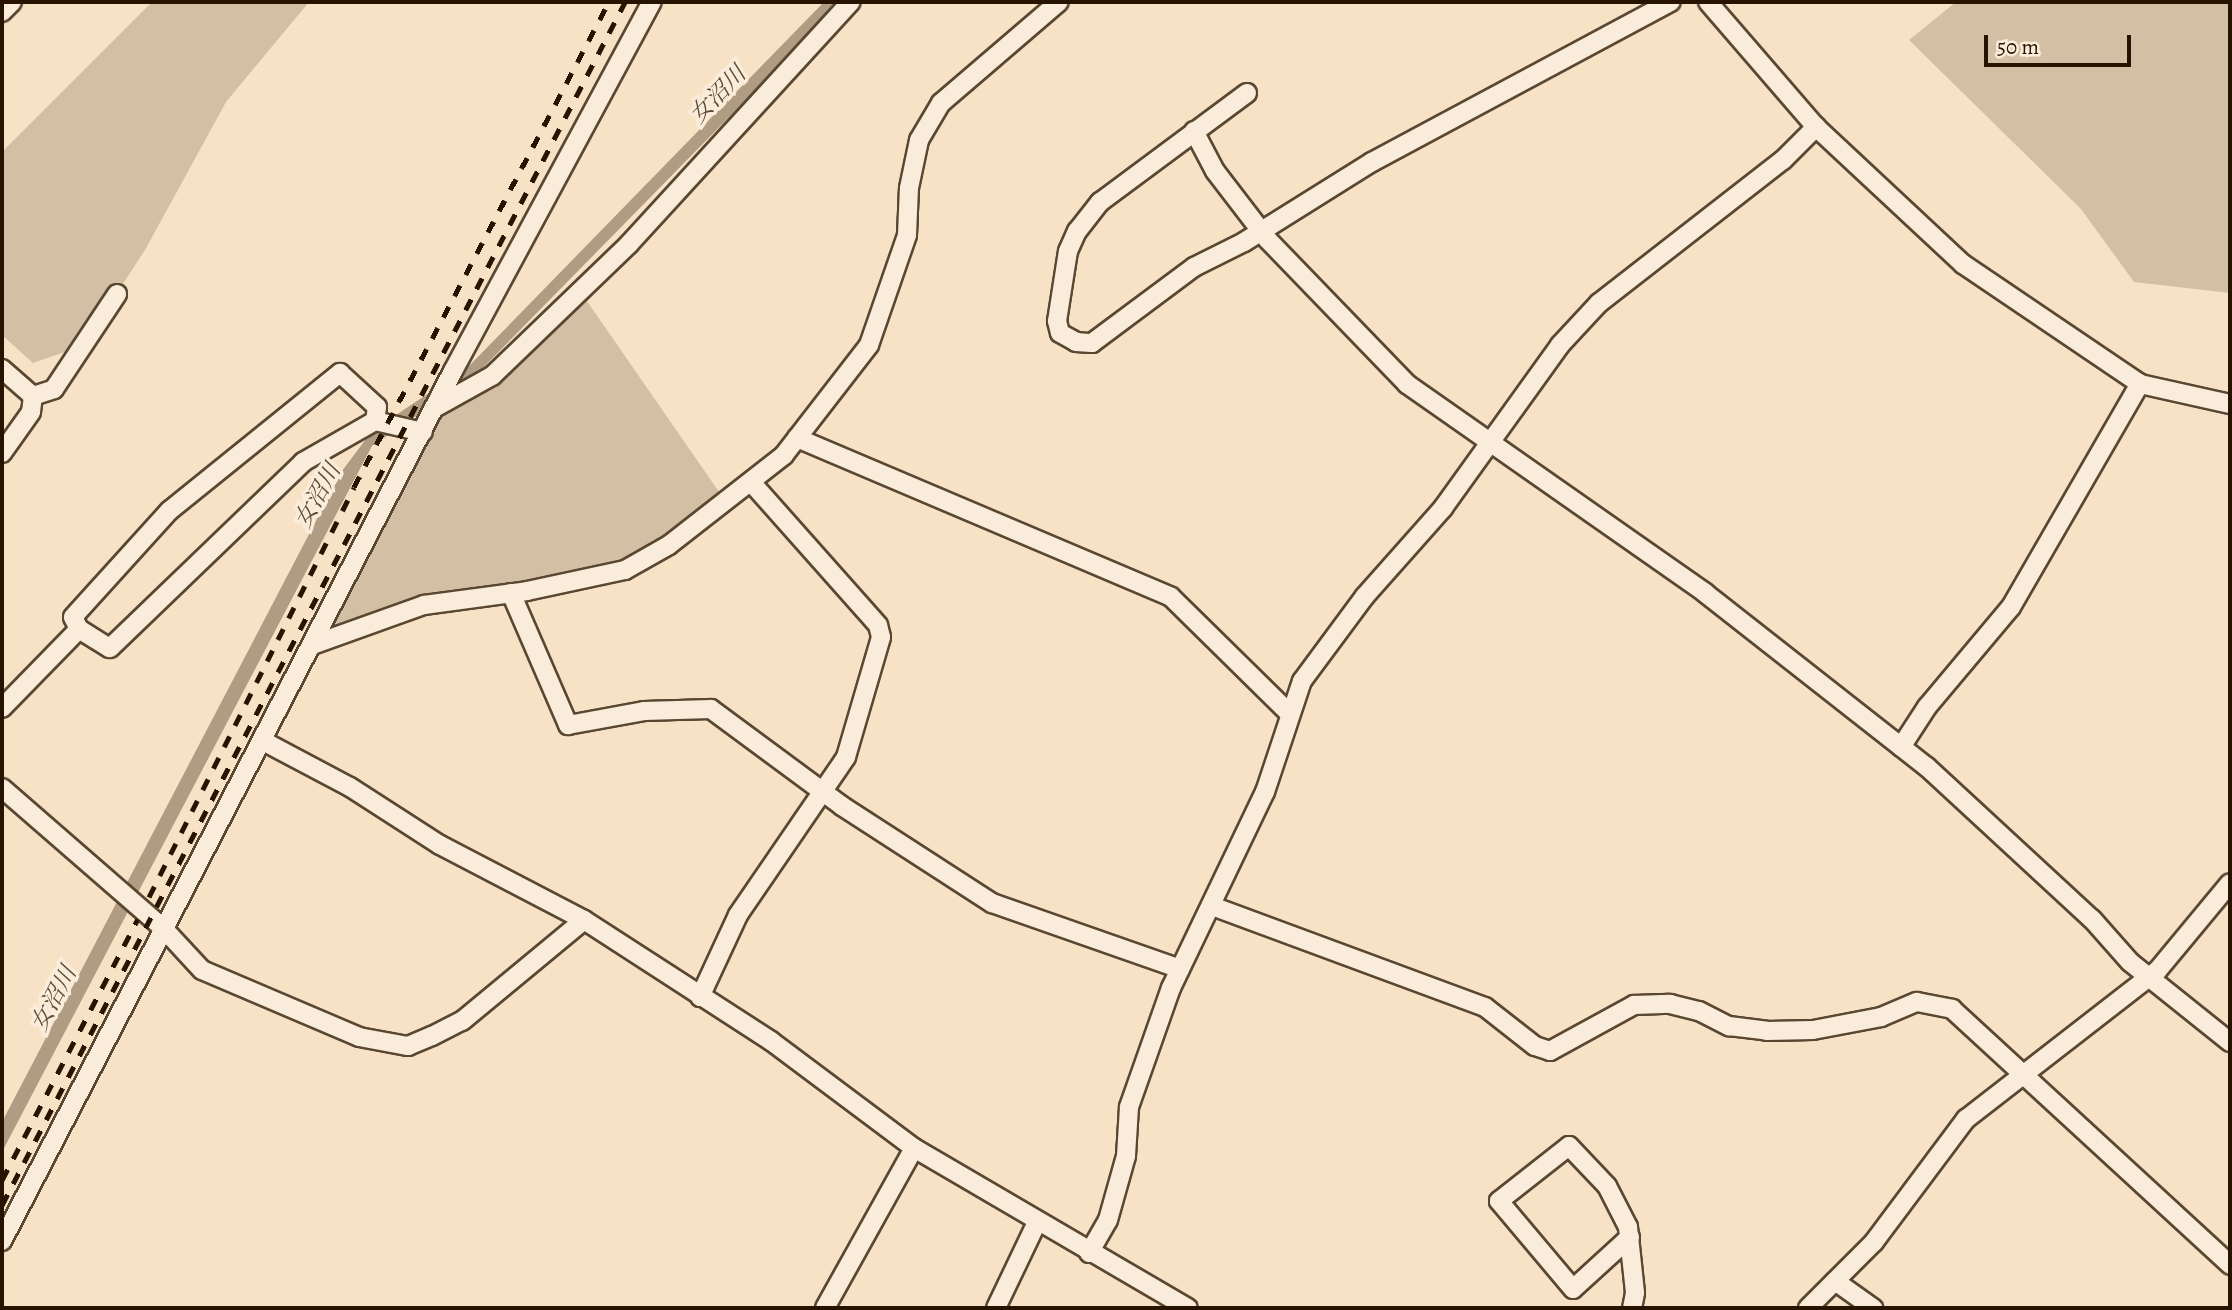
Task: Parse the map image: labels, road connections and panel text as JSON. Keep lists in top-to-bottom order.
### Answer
{
  "water": ["女沼川"],
  "scale_bar": "50 m"
}
